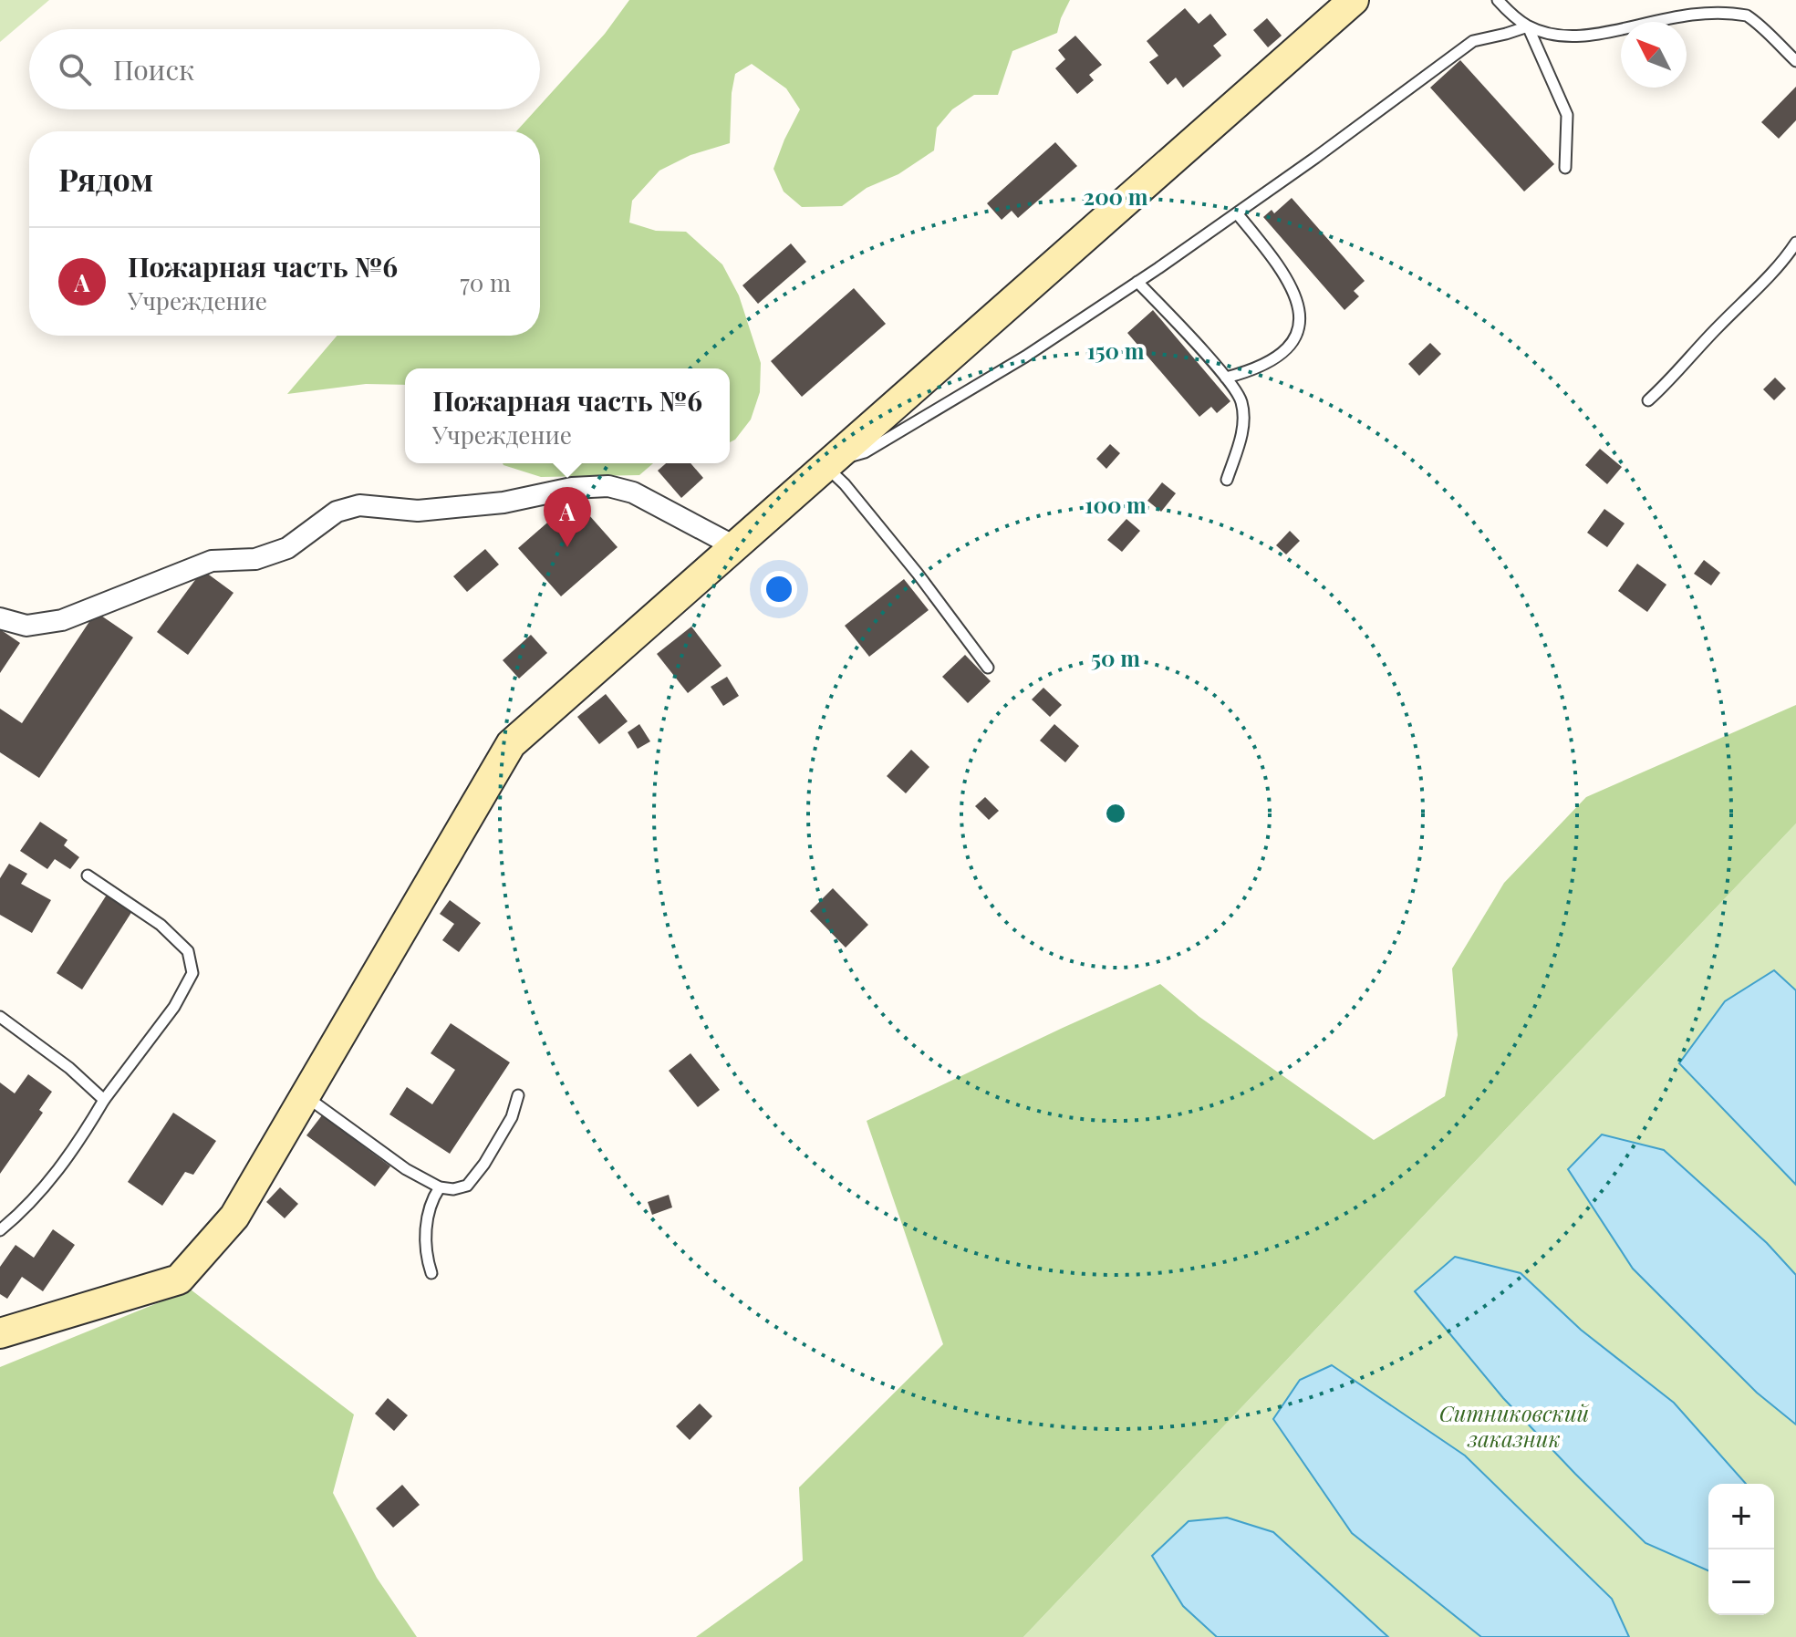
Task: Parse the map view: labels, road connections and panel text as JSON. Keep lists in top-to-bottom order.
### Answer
{
  "parks": ["Ситниковский заказник"],
  "north": "top left",
  "page": {
    "search": "Поиск",
    "heading": "Рядом",
    "list": [
      {
        "mark": "A",
        "name": "Пожарная часть №6",
        "note": "Учреждение",
        "value": "70 m"
      }
    ],
    "popup": ["Пожарная часть №6", "Учреждение"],
    "pins": "A",
    "map_buttons": ["+", "−"]
  },
  "rings": [
    "200 m",
    "150 m",
    "100 m",
    "50 m"
  ]
}
